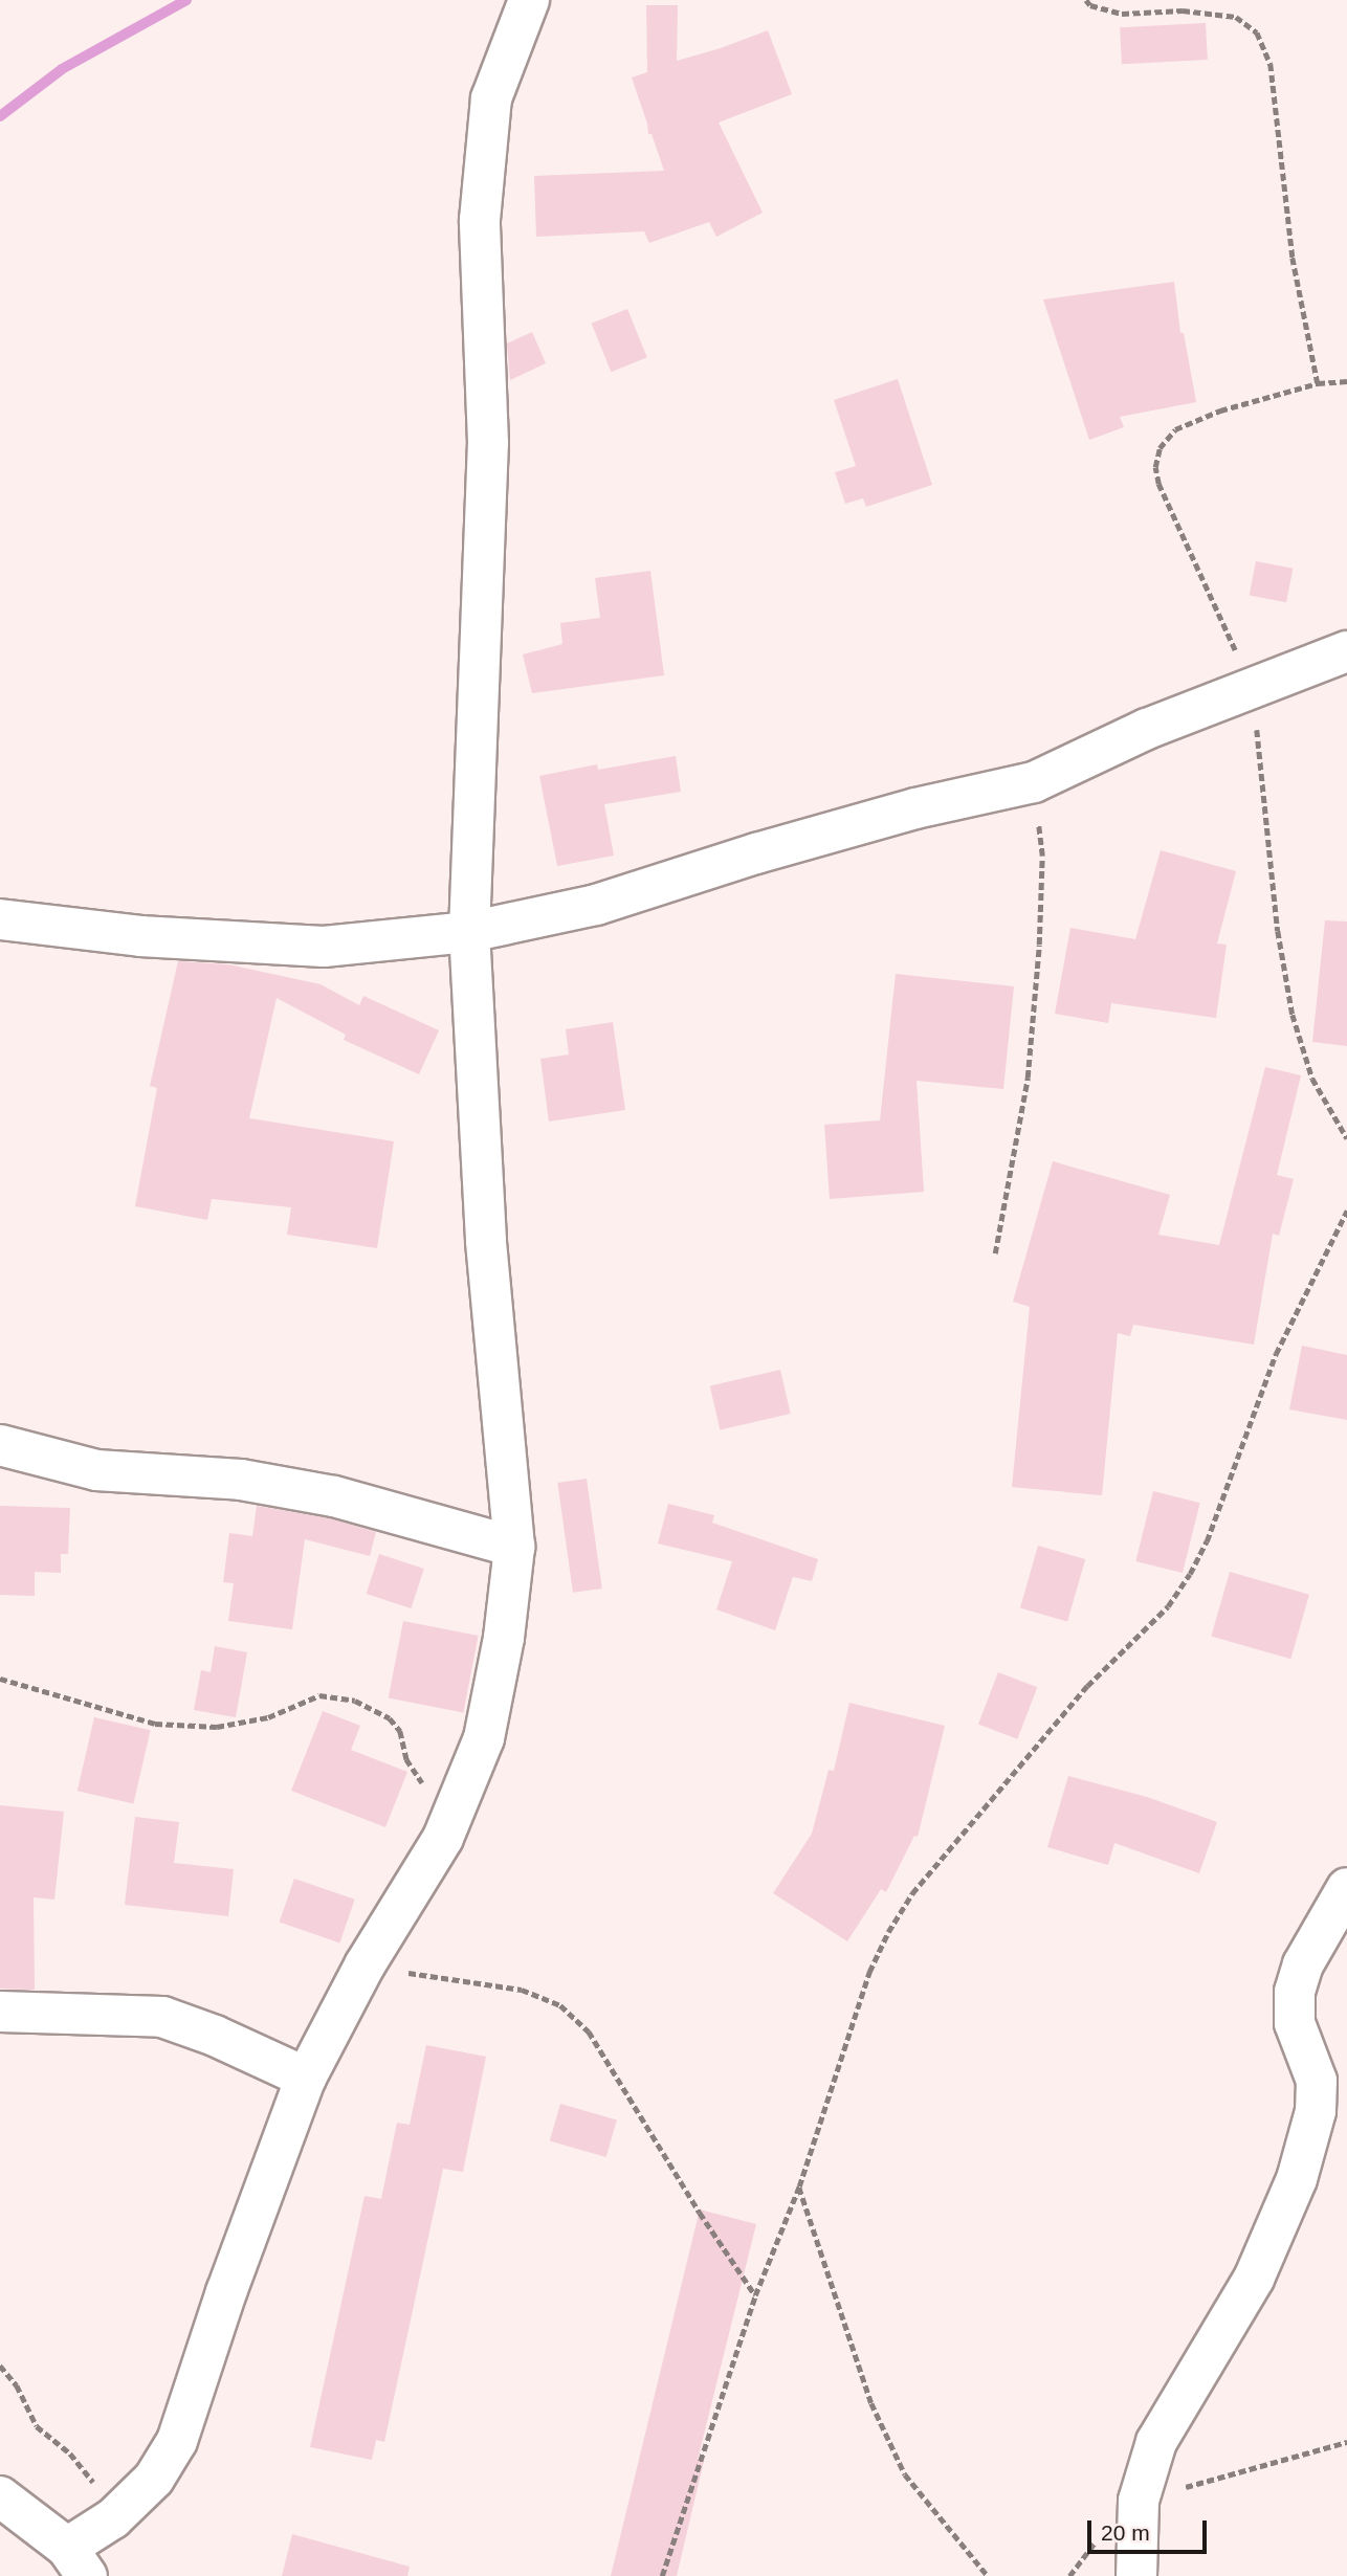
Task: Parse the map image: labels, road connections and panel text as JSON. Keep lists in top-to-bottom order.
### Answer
{
  "scale_bar": "20 m"
}
